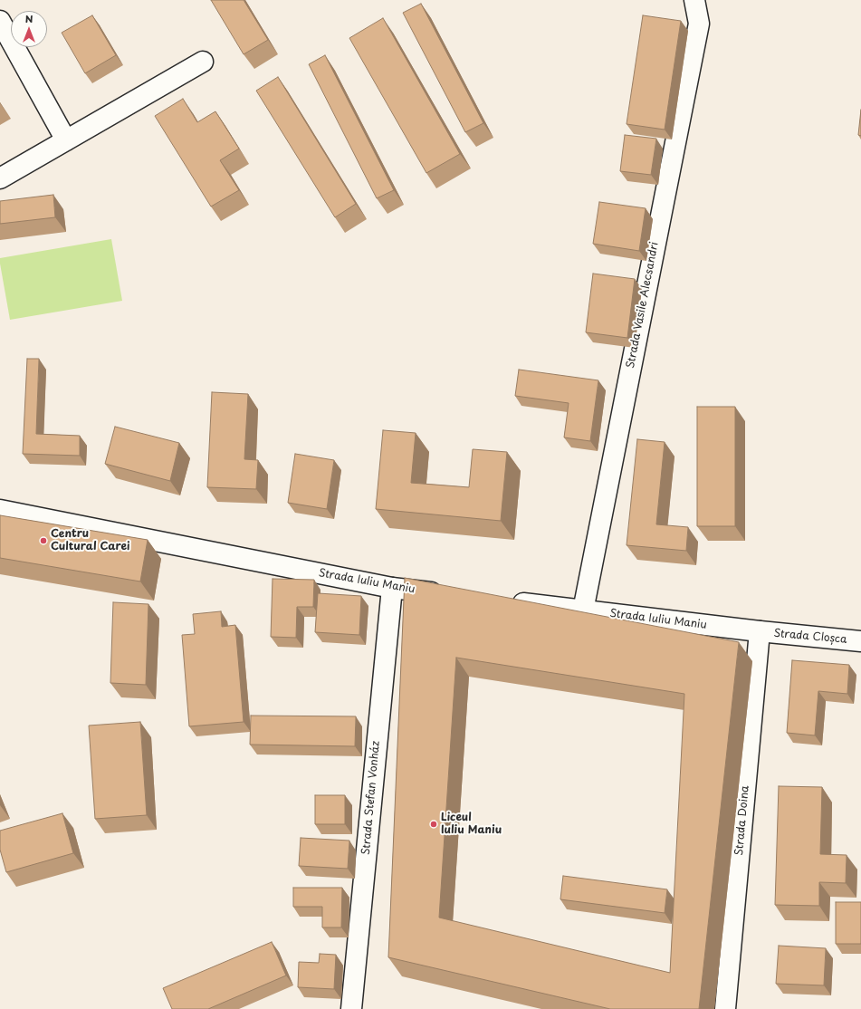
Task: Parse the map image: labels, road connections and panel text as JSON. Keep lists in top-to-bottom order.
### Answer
{
  "streets": {
    "street": [
      "Strada Vasile Alecsandri",
      "Strada Iuliu Maniu",
      "Strada Cloșca",
      "Strada Stefan Vonház",
      "Strada Doina"
    ]
  },
  "crossings": [
    ["Strada Vasile Alecsandri", "Strada Iuliu Maniu"],
    ["Strada Iuliu Maniu", "Strada Cloșca"],
    ["Strada Iuliu Maniu", "Strada Stefan Vonház"],
    ["Strada Iuliu Maniu", "Strada Doina"],
    ["Strada Cloșca", "Strada Doina"]
  ],
  "places": ["Centru Cultural Carei", "Liceul Iuliu Maniu"],
  "north": "top"
}
